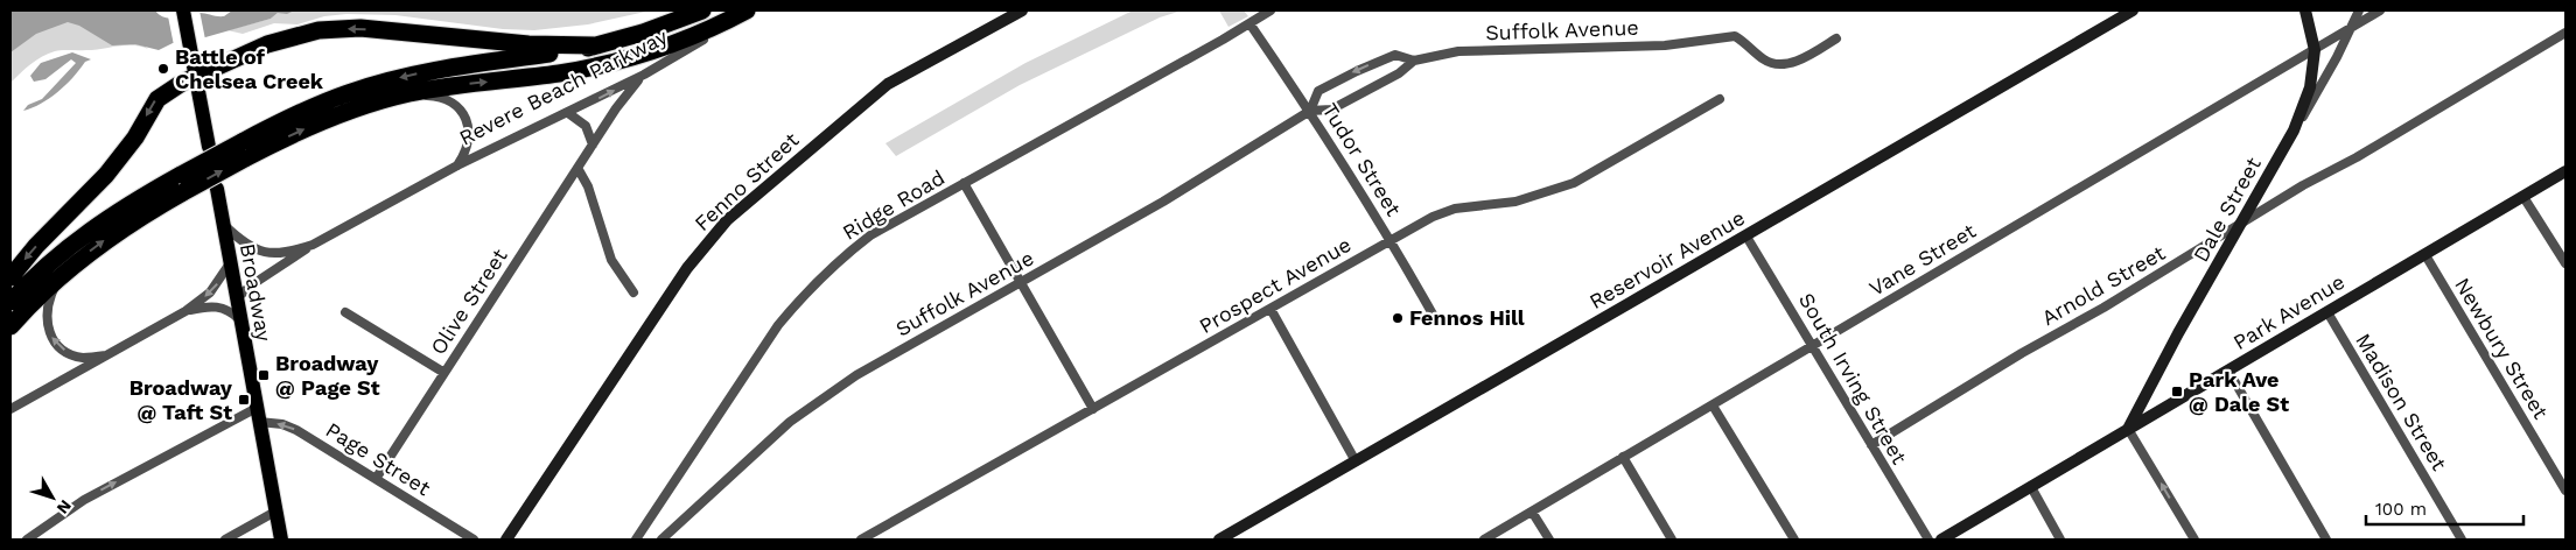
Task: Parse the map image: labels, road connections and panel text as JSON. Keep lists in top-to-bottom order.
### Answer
{
  "streets": {
    "highway": ["Revere Beach Parkway"],
    "main road": ["Broadway"],
    "street": [
      "Suffolk Avenue",
      "Tudor Street",
      "Fenno Street",
      "Ridge Road",
      "Dale Street",
      "Reservoir Avenue",
      "Vane Street",
      "Prospect Avenue",
      "Arnold Street",
      "Olive Street",
      "Park Avenue",
      "Newbury Street",
      "South Irving Street",
      "Madison Street",
      "Page Street"
    ]
  },
  "crossings": [
    ["Suffolk Avenue", "Tudor Street"],
    ["Revere Beach Parkway", "Broadway"],
    ["Revere Beach Parkway", "Olive Street"],
    ["Tudor Street", "Ridge Road"],
    ["Tudor Street", "Prospect Avenue"],
    ["Dale Street", "Vane Street"],
    ["Dale Street", "Arnold Street"],
    ["Dale Street", "Park Avenue"],
    ["Reservoir Avenue", "South Irving Street"],
    ["Vane Street", "South Irving Street"],
    ["Arnold Street", "South Irving Street"],
    ["Broadway", "Page Street"],
    ["Olive Street", "Page Street"],
    ["Park Avenue", "Newbury Street"],
    ["Park Avenue", "Madison Street"]
  ],
  "one_way": ["Page Street"],
  "places": {
    "other": ["Battle of Chelsea Creek", "Fennos Hill"],
    "transit": ["Broadway @ Page St", "Park Ave @ Dale St", "Broadway @ Taft St"]
  },
  "scale_bar": "100 m",
  "north": "bottom right"
}
